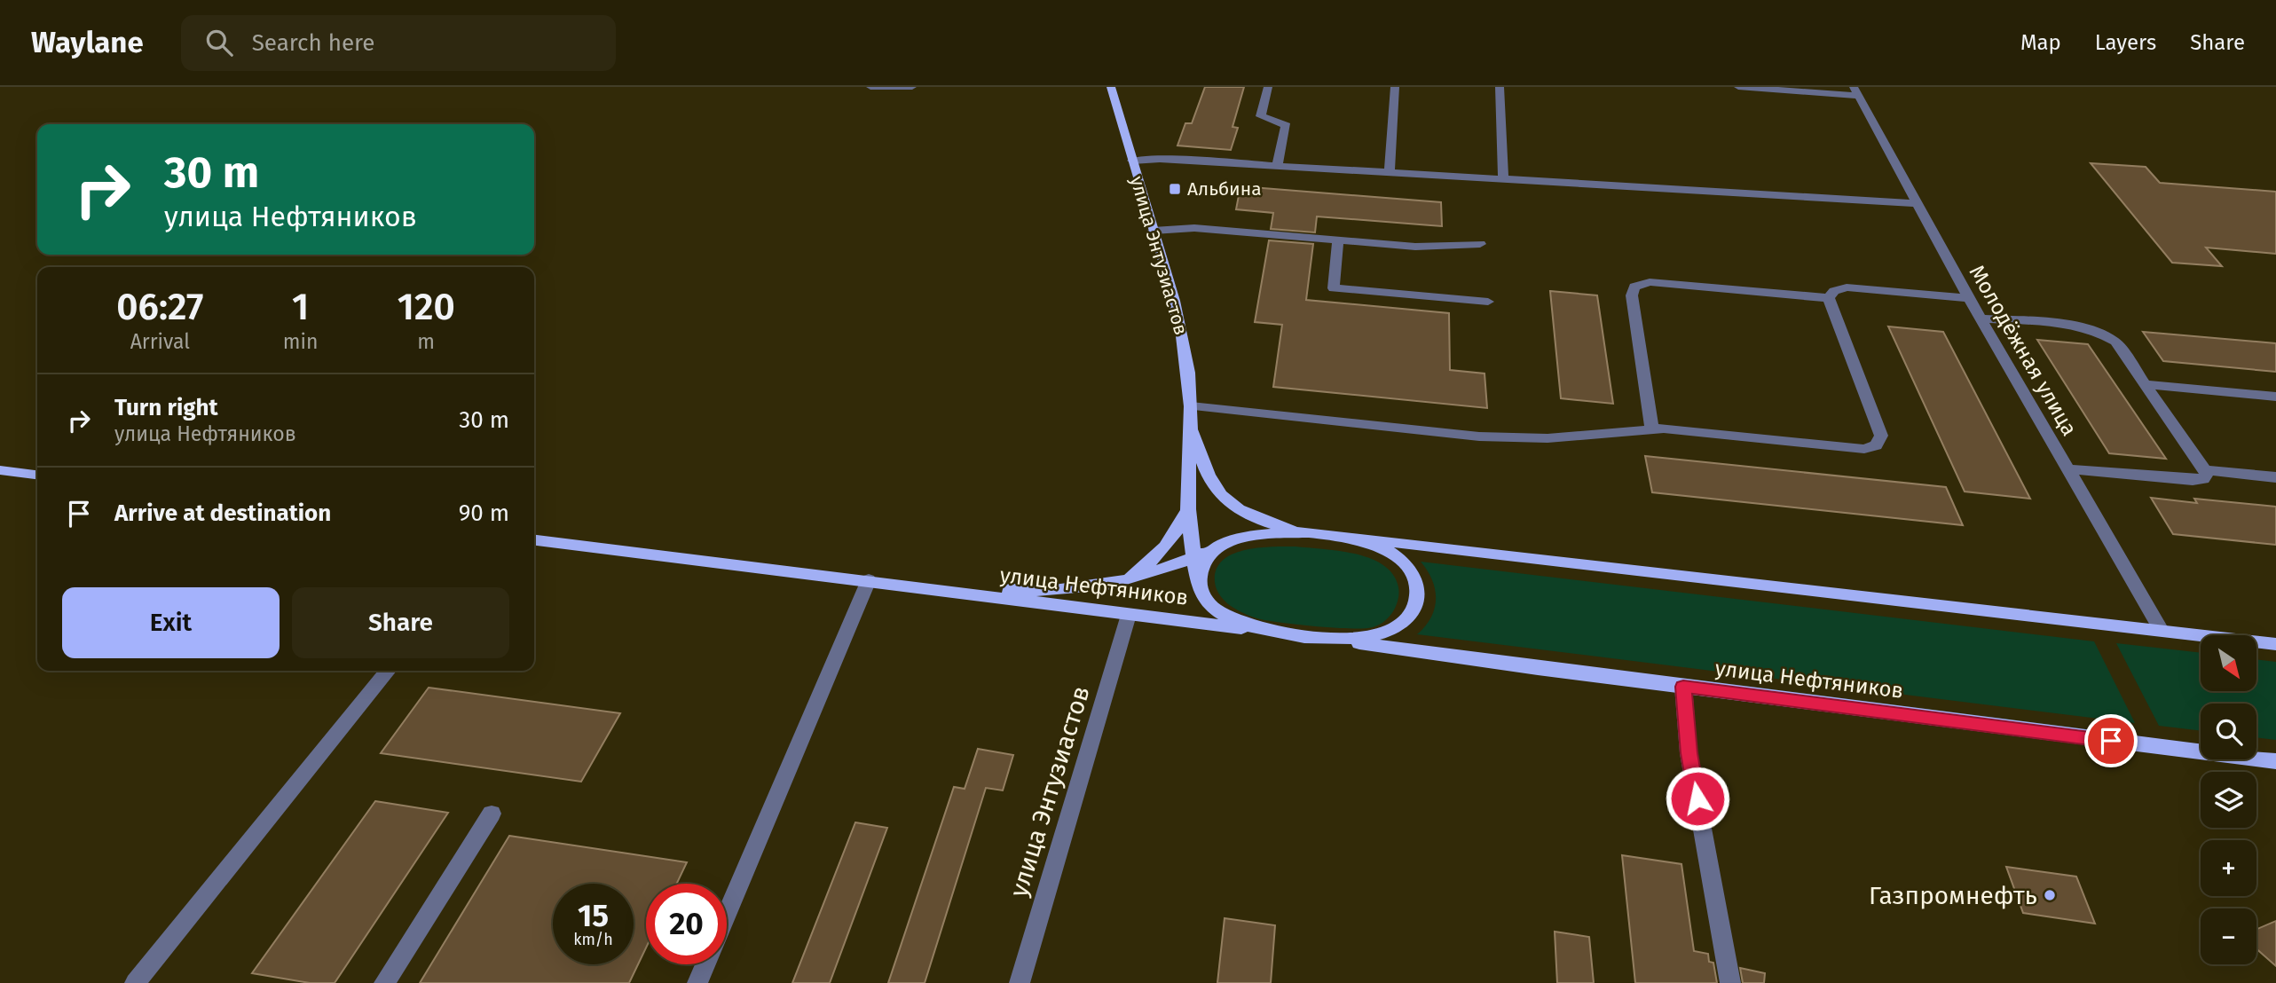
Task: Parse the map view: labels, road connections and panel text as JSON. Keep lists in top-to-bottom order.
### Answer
{
  "streets": {
    "main road": ["улица Энтузиастов", "улица Нефтяников"],
    "street": ["Молодёжная улица"]
  },
  "crossings": [
    ["улица Энтузиастов", "улица Нефтяников"],
    ["Молодёжная улица", "улица Нефтяников"]
  ],
  "places": {
    "transit": ["Альбина"],
    "other": ["Газпромнефть"]
  },
  "north": "bottom right",
  "page": {
    "header": "Waylane",
    "search": "Search here",
    "nav": ["Map", "Layers", "Share"],
    "turn": ["30 m", "улица Нефтяников"],
    "eta": [
      "06:27",
      "Arrival",
      "1",
      "min",
      "120",
      "m"
    ],
    "list": [
      {
        "name": "Turn right",
        "note": "улица Нефтяников",
        "value": "30 m"
      },
      {
        "name": "Arrive at destination",
        "value": "90 m"
      }
    ],
    "buttons": ["Exit", "Share"],
    "map_buttons": ["+", "−"],
    "speed": "15 km/h",
    "limit": "20"
  }
}
